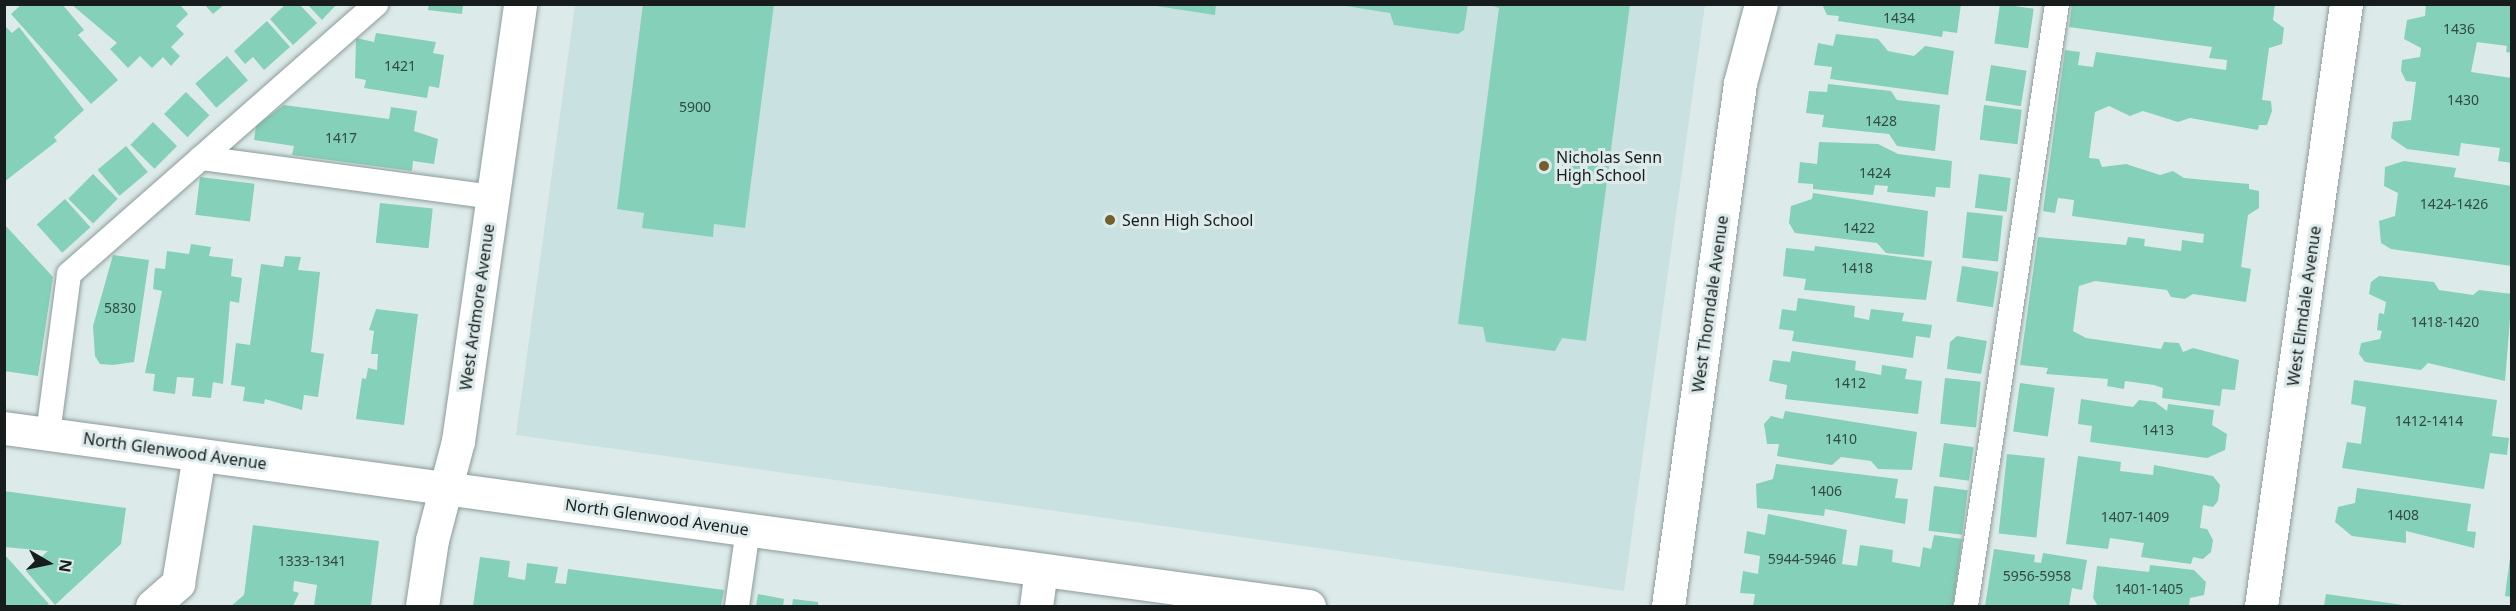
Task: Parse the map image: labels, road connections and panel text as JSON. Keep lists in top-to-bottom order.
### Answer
{
  "streets": {
    "street": [
      "West Thorndale Avenue",
      "West Elmdale Avenue",
      "West Ardmore Avenue",
      "North Glenwood Avenue"
    ]
  },
  "crossings": [
    ["West Ardmore Avenue", "North Glenwood Avenue"]
  ],
  "places": ["Nicholas Senn High School", "Senn High School"],
  "house_numbers": [
    "1434",
    "1436",
    "1421",
    "1430",
    "5900",
    "1428",
    "1417",
    "1424",
    "1424-1426",
    "1422",
    "1418",
    "5830",
    "1418-1420",
    "1412",
    "1412-1414",
    "1413",
    "1410",
    "1406",
    "1408",
    "1407-1409",
    "5944-5946",
    "1333-1341",
    "5956-5958",
    "1401-1405"
  ],
  "north": "right"
}
